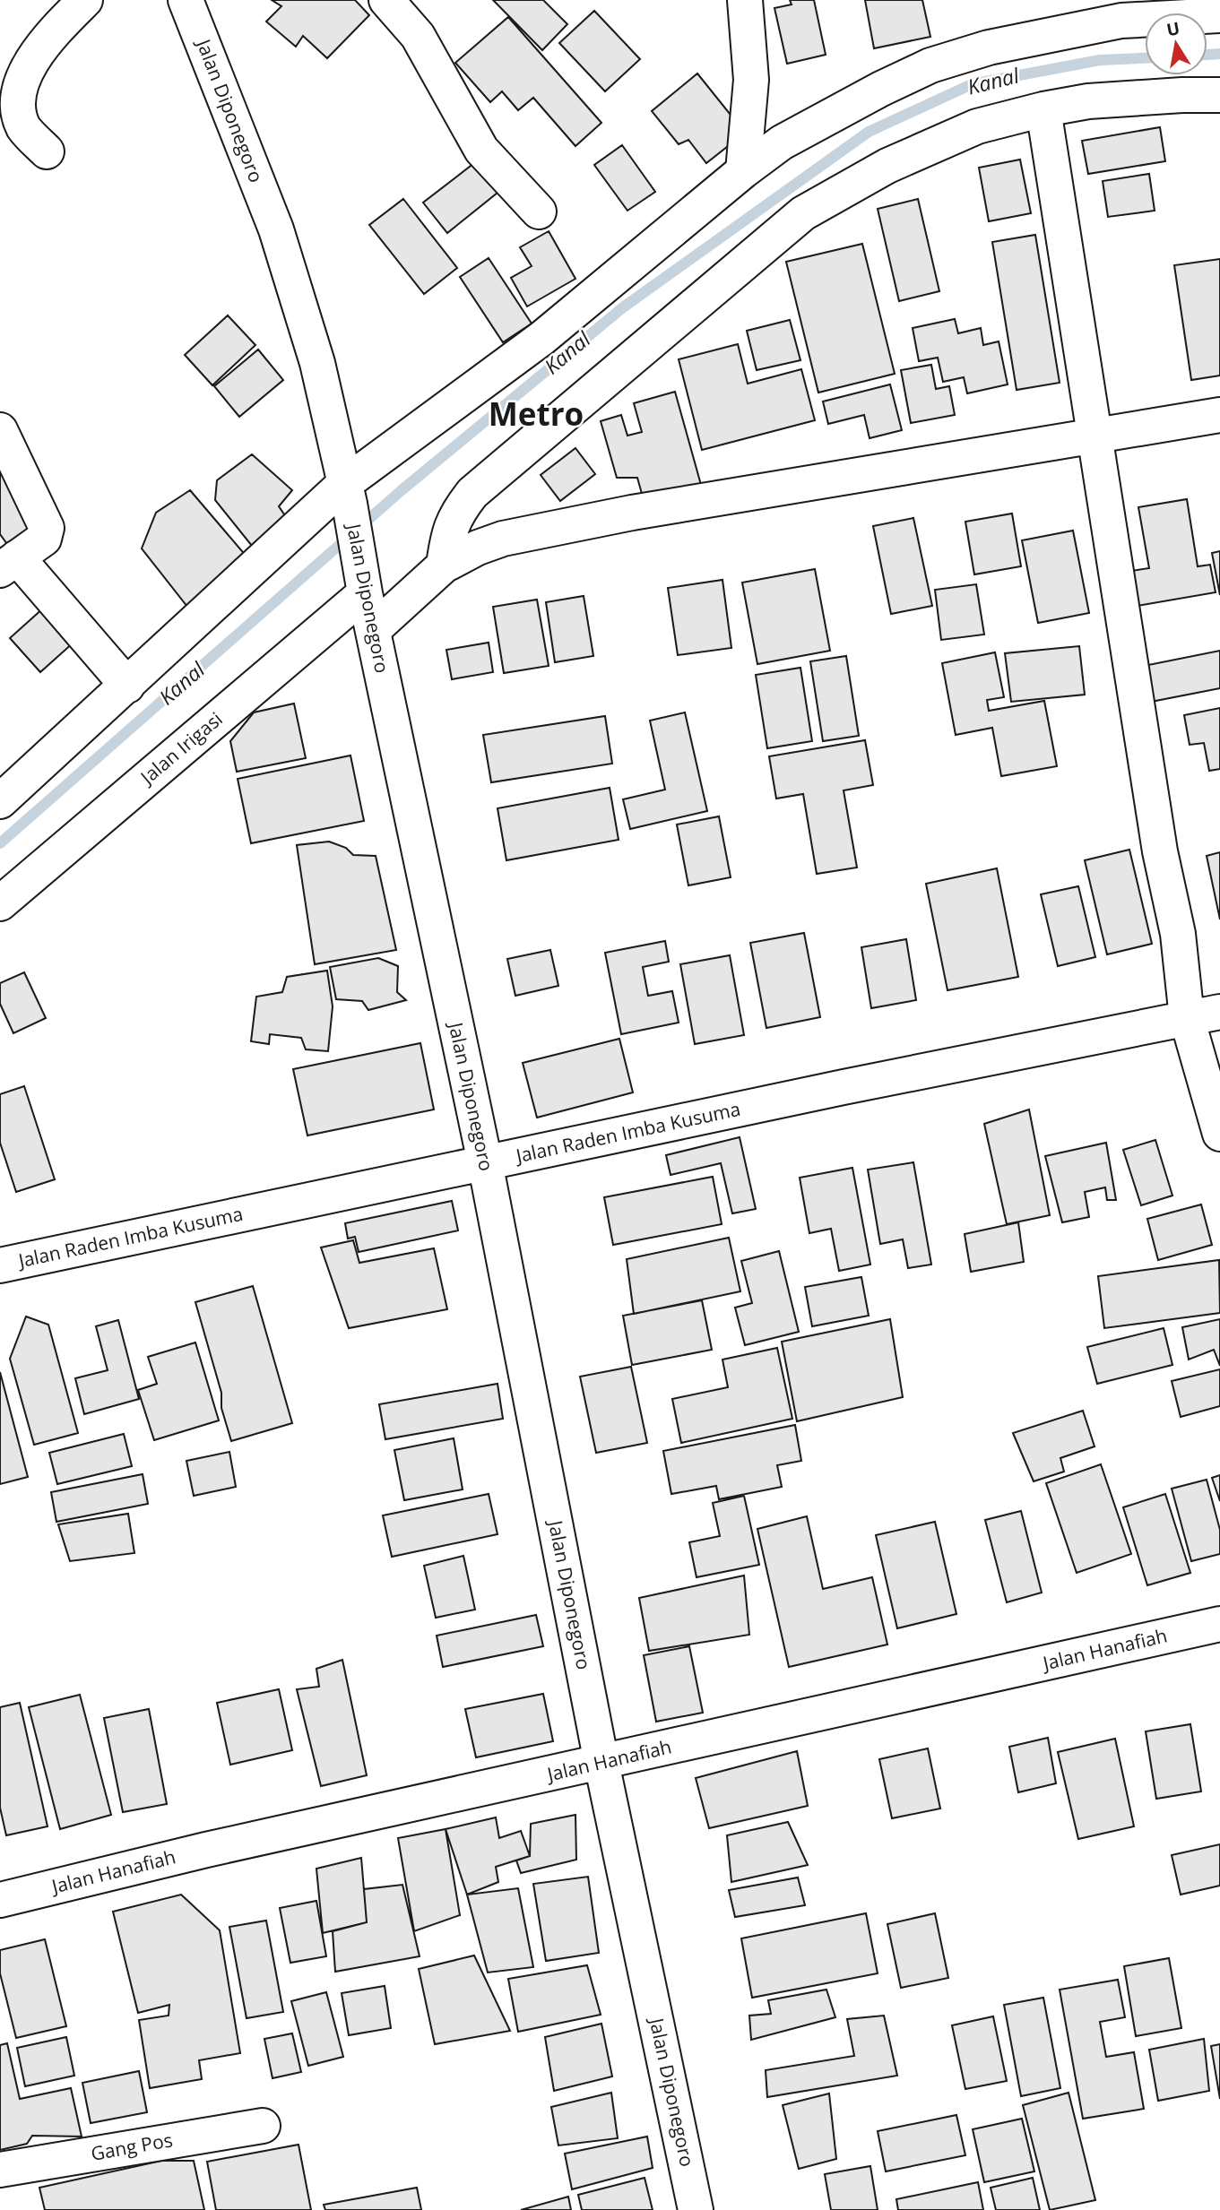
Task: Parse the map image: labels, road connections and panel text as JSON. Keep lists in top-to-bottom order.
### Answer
{
  "streets": {
    "street": [
      "Jalan Diponegoro",
      "Jalan Irigasi",
      "Jalan Raden Imba Kusuma",
      "Jalan Hanafiah",
      "Gang Pos"
    ]
  },
  "crossings": [
    ["Jalan Diponegoro", "Jalan Irigasi"],
    ["Jalan Diponegoro", "Jalan Raden Imba Kusuma"],
    ["Jalan Diponegoro", "Jalan Hanafiah"]
  ],
  "districts": ["Metro"],
  "water": ["Kanal"],
  "north": "top"
}
